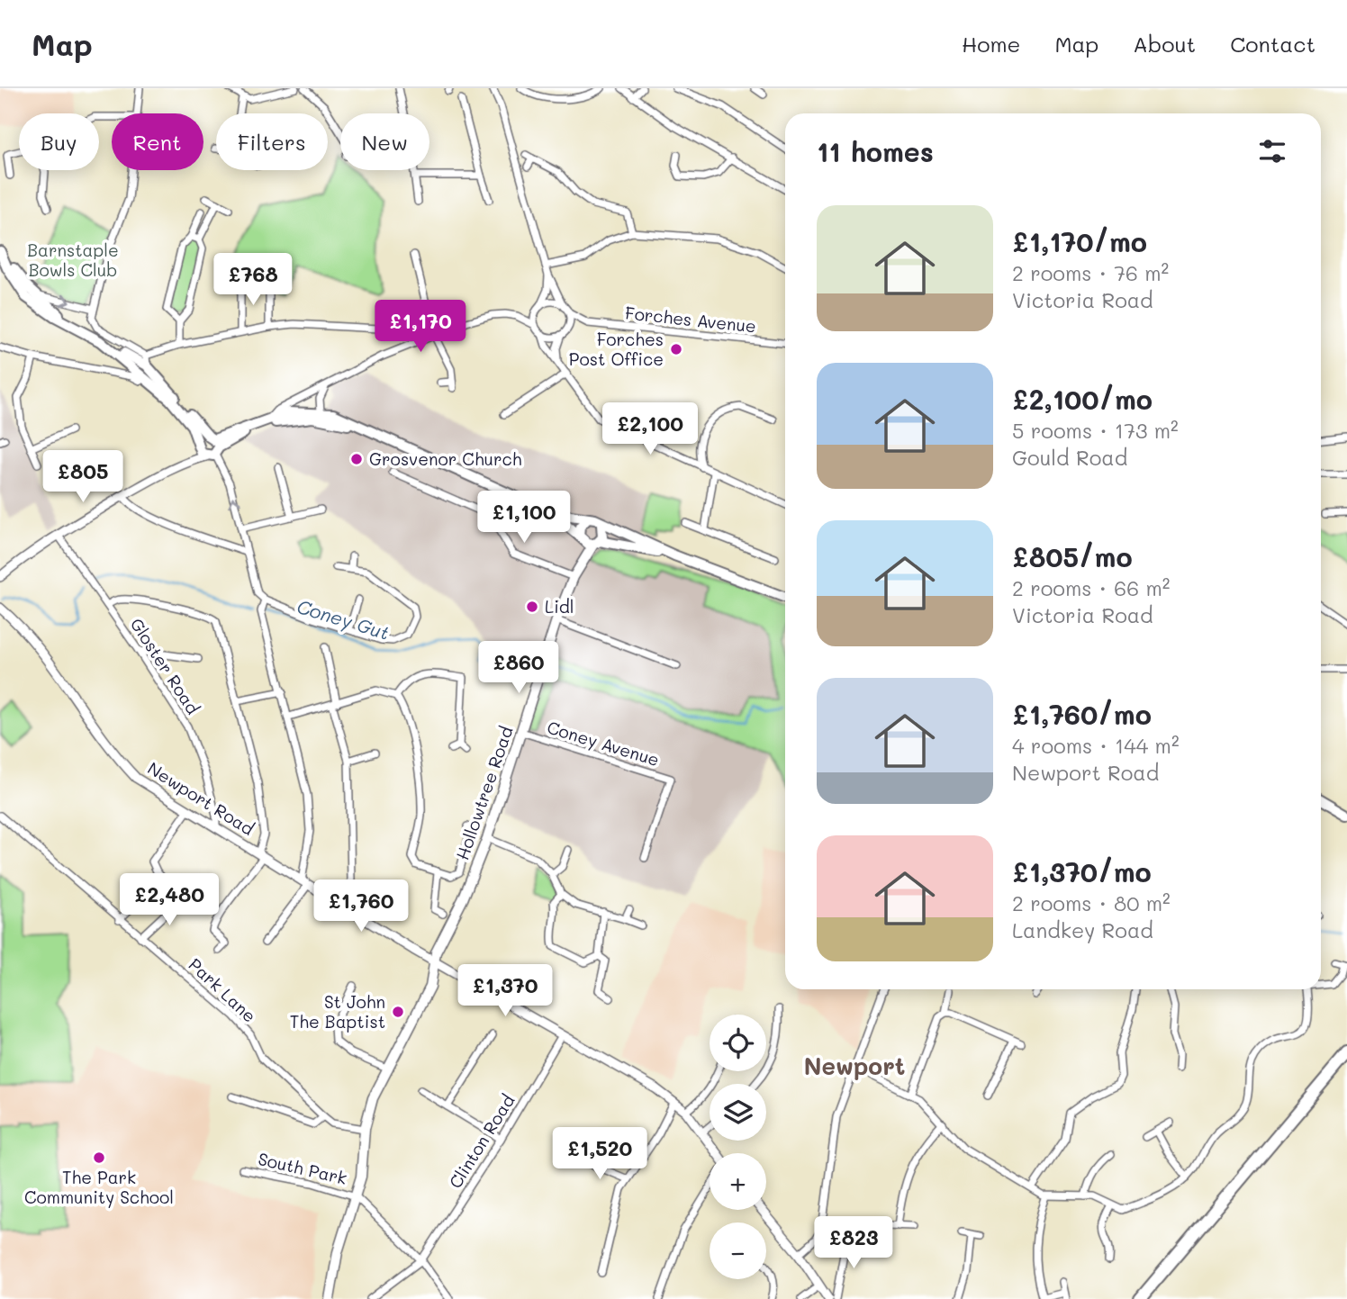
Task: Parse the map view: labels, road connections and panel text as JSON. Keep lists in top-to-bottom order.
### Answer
{
  "streets": {
    "main road": ["Hollowtree Road"],
    "street": [
      "Forches Avenue",
      "Gloster Road",
      "Coney Avenue",
      "Newport Road",
      "Park Lane",
      "Clinton Road",
      "South Park"
    ]
  },
  "crossings": [
    ["Gloster Road", "Newport Road"],
    ["Coney Avenue", "Hollowtree Road"],
    ["Hollowtree Road", "Newport Road"],
    ["Hollowtree Road", "Park Lane"],
    ["Hollowtree Road", "South Park"],
    ["Newport Road", "Clinton Road"]
  ],
  "districts": ["Newport"],
  "water": ["Coney Gut"],
  "parks": ["Barnstaple Bowls Club"],
  "places": [
    "Forches Post Office",
    "Grosvenor Church",
    "Lidl",
    "St John The Baptist",
    "The Park Community School"
  ],
  "page": {
    "header": "Map",
    "nav": [
      "Home",
      "Map",
      "About",
      "Contact"
    ],
    "chip": [
      "Buy",
      "Rent",
      "Filters",
      "New"
    ],
    "heading": "11 homes",
    "list": [
      {
        "name": "£1,170/mo",
        "note": "2 rooms · 76 m² · Victoria Road"
      },
      {
        "name": "£2,100/mo",
        "note": "5 rooms · 173 m² · Gould Road"
      },
      {
        "name": "£805/mo",
        "note": "2 rooms · 66 m² · Victoria Road"
      },
      {
        "name": "£1,760/mo",
        "note": "4 rooms · 144 m² · Newport Road"
      },
      {
        "name": "£1,370/mo",
        "note": "2 rooms · 80 m² · Landkey Road"
      }
    ],
    "price": [
      "£768",
      "£1,170",
      "£2,100",
      "£805",
      "£1,100",
      "£860",
      "£2,480",
      "£1,760",
      "£1,370",
      "£1,520",
      "£823"
    ],
    "map_buttons": ["+", "−"]
  }
}
